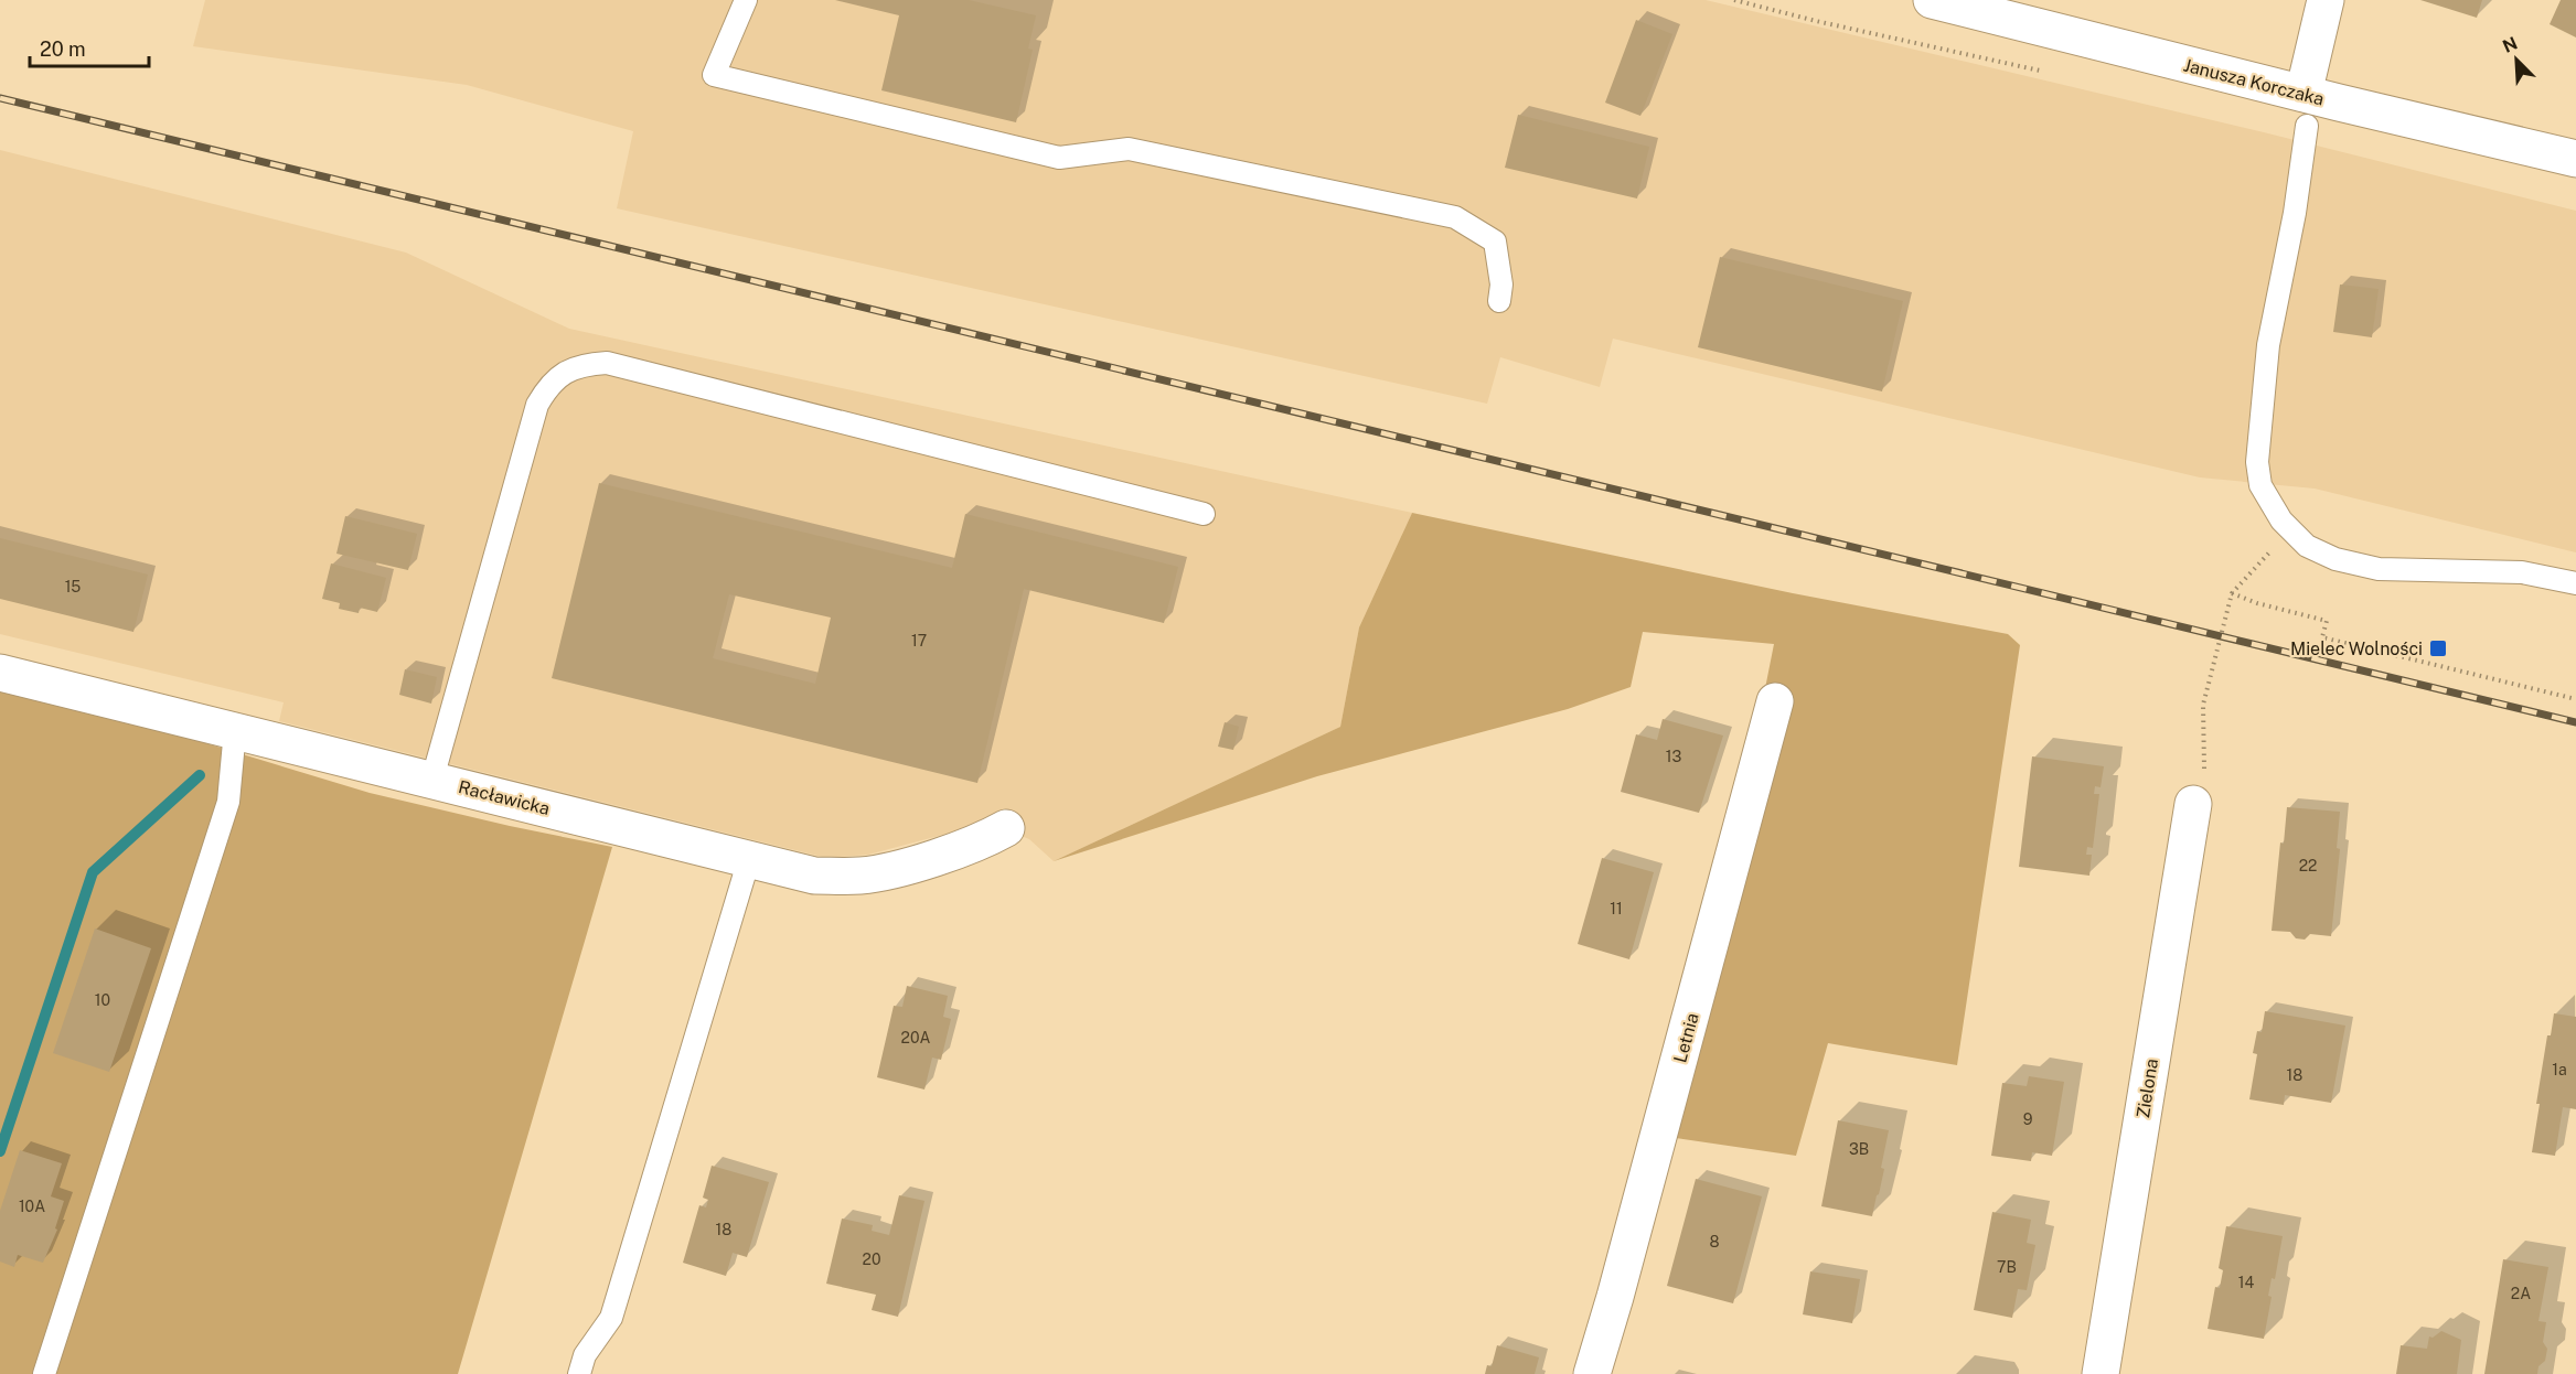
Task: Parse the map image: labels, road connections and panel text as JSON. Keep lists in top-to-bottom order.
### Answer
{
  "streets": {
    "street": [
      "Janusza Korczaka",
      "Racławicka",
      "Letnia",
      "Zielona"
    ]
  },
  "places": {
    "transit": ["Mielec Wolności"]
  },
  "house_numbers": [
    "15",
    "17",
    "13",
    "22",
    "11",
    "10",
    "20A",
    "1a",
    "18",
    "9",
    "3B",
    "10A",
    "18",
    "8",
    "20",
    "7B",
    "14",
    "2A"
  ],
  "scale_bar": "20 m",
  "north": "top left"
}
